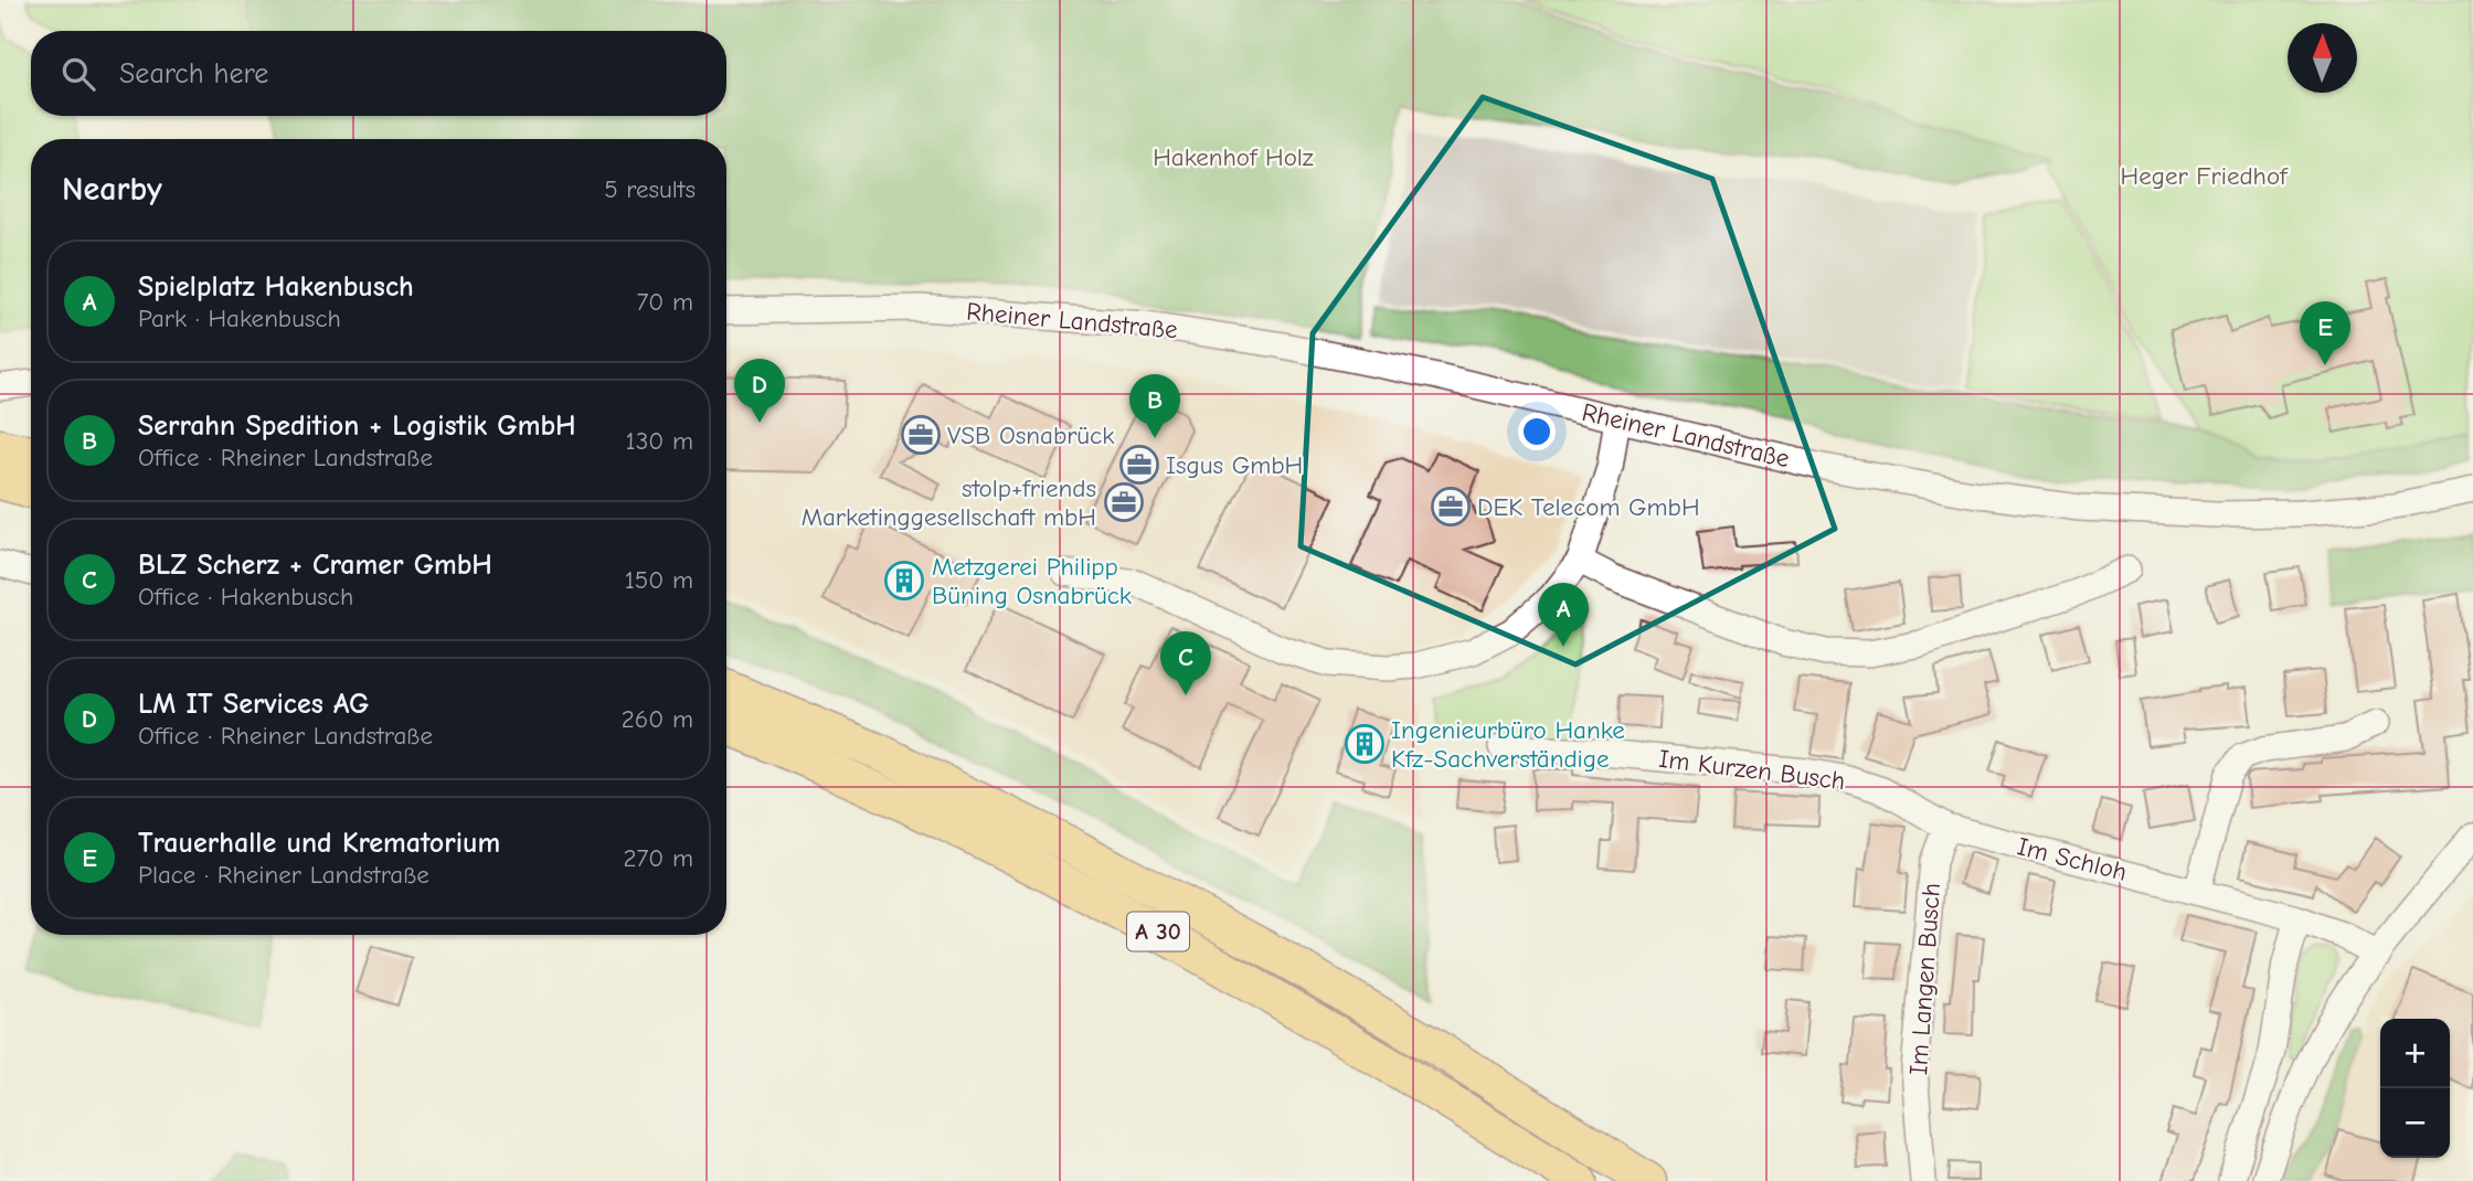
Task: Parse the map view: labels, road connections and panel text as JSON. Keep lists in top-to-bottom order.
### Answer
{
  "streets": {
    "highway": ["A 30"],
    "street": [
      "Rheiner Landstraße",
      "Im Kurzen Busch",
      "Im Schloh",
      "Im Langen Busch"
    ]
  },
  "crossings": [
    ["Im Kurzen Busch", "Im Schloh"],
    ["Im Kurzen Busch", "Im Langen Busch"],
    ["Im Schloh", "Im Langen Busch"]
  ],
  "parks": ["Hakenhof Holz", "Heger Friedhof"],
  "places": {
    "office": [
      "VSB Osnabrück",
      "Isgus GmbH",
      "stolp+friends Marketinggesellschaft mbH",
      "DEK Telecom GmbH"
    ],
    "building": ["Metzgerei Philipp Büning Osnabrück", "Ingenieurbüro Hanke Kfz-Sachverständige"]
  },
  "north": "top",
  "page": {
    "search": "Search here",
    "heading": ["Nearby", "5 results"],
    "list": [
      {
        "mark": "A",
        "name": "Spielplatz Hakenbusch",
        "note": "Park · Hakenbusch",
        "value": "70 m"
      },
      {
        "mark": "B",
        "name": "Serrahn Spedition + Logistik GmbH",
        "note": "Office · Rheiner Landstraße",
        "value": "130 m"
      },
      {
        "mark": "C",
        "name": "BLZ Scherz + Cramer GmbH",
        "note": "Office · Hakenbusch",
        "value": "150 m"
      },
      {
        "mark": "D",
        "name": "LM IT Services AG",
        "note": "Office · Rheiner Landstraße",
        "value": "260 m"
      },
      {
        "mark": "E",
        "name": "Trauerhalle und Krematorium",
        "note": "Place · Rheiner Landstraße",
        "value": "270 m"
      }
    ],
    "pins": [
      "E",
      "D",
      "B",
      "A",
      "C"
    ],
    "map_buttons": ["+", "−"]
  }
}
